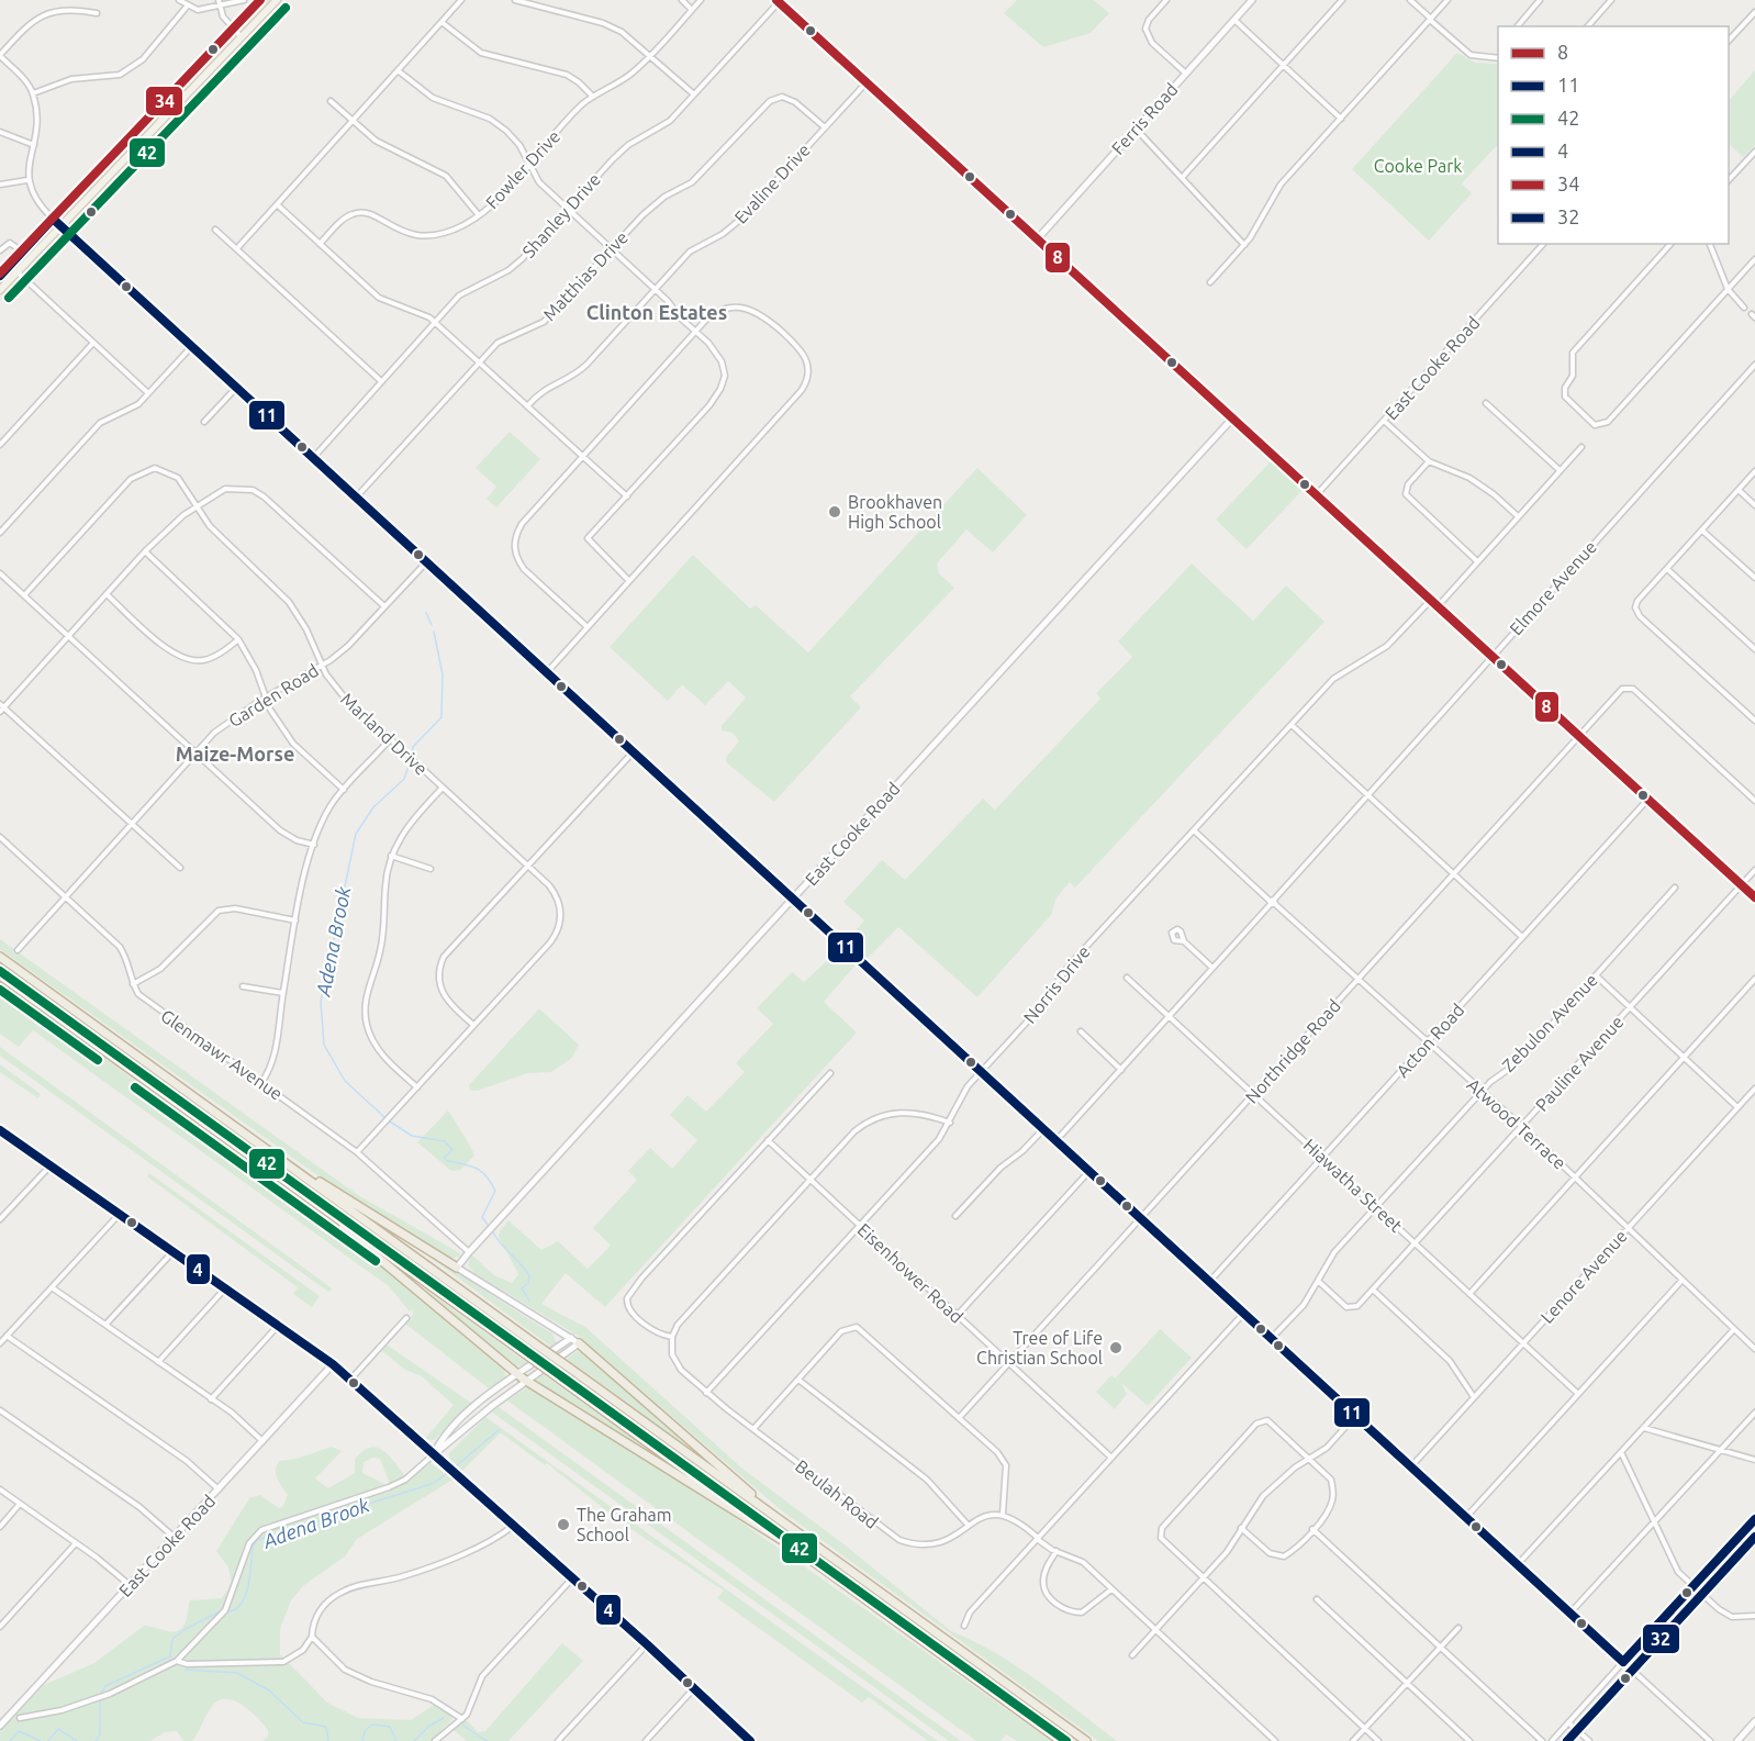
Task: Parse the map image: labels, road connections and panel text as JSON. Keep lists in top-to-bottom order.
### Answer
{
  "streets": {
    "main road": ["Ferris Road", "East Cooke Road"],
    "street": [
      "Fowler Drive",
      "Evaline Drive",
      "Shanley Drive",
      "Matthias Drive",
      "Elmore Avenue",
      "Garden Road",
      "Marland Drive",
      "Norris Drive",
      "Zebulon Avenue",
      "Acton Road",
      "Northridge Road",
      "Glenmawr Avenue",
      "Pauline Avenue",
      "Atwood Terrace",
      "Hiawatha Street",
      "Eisenhower Road",
      "Lenore Avenue",
      "Beulah Road"
    ]
  },
  "crossings": [
    ["Evaline Drive", "Matthias Drive"],
    ["East Cooke Road", "Glenmawr Avenue"],
    ["Elmore Avenue", "Atwood Terrace"],
    ["Elmore Avenue", "Hiawatha Street"],
    ["Garden Road", "Marland Drive"],
    ["Garden Road", "Glenmawr Avenue"],
    ["Norris Drive", "Atwood Terrace"],
    ["Norris Drive", "Eisenhower Road"],
    ["Norris Drive", "Beulah Road"],
    ["Zebulon Avenue", "Pauline Avenue"],
    ["Zebulon Avenue", "Atwood Terrace"],
    ["Zebulon Avenue", "Hiawatha Street"],
    ["Acton Road", "Atwood Terrace"],
    ["Acton Road", "Hiawatha Street"],
    ["Northridge Road", "Atwood Terrace"],
    ["Northridge Road", "Hiawatha Street"],
    ["Northridge Road", "Eisenhower Road"],
    ["Pauline Avenue", "Atwood Terrace"],
    ["Pauline Avenue", "Hiawatha Street"],
    ["Atwood Terrace", "Lenore Avenue"],
    ["Hiawatha Street", "Lenore Avenue"]
  ],
  "districts": ["Clinton Estates", "Maize-Morse"],
  "water": ["Adena Brook"],
  "parks": ["Cooke Park"],
  "places": ["Brookhaven High School", "Tree of Life Christian School", "The Graham School"],
  "lines": [
    "transit line 8",
    "transit line 34",
    "transit line 42",
    "transit line 11",
    "transit line 4",
    "transit line 32"
  ],
  "legend": [
    "8",
    "11",
    "42",
    "4",
    "34",
    "32"
  ]
}
